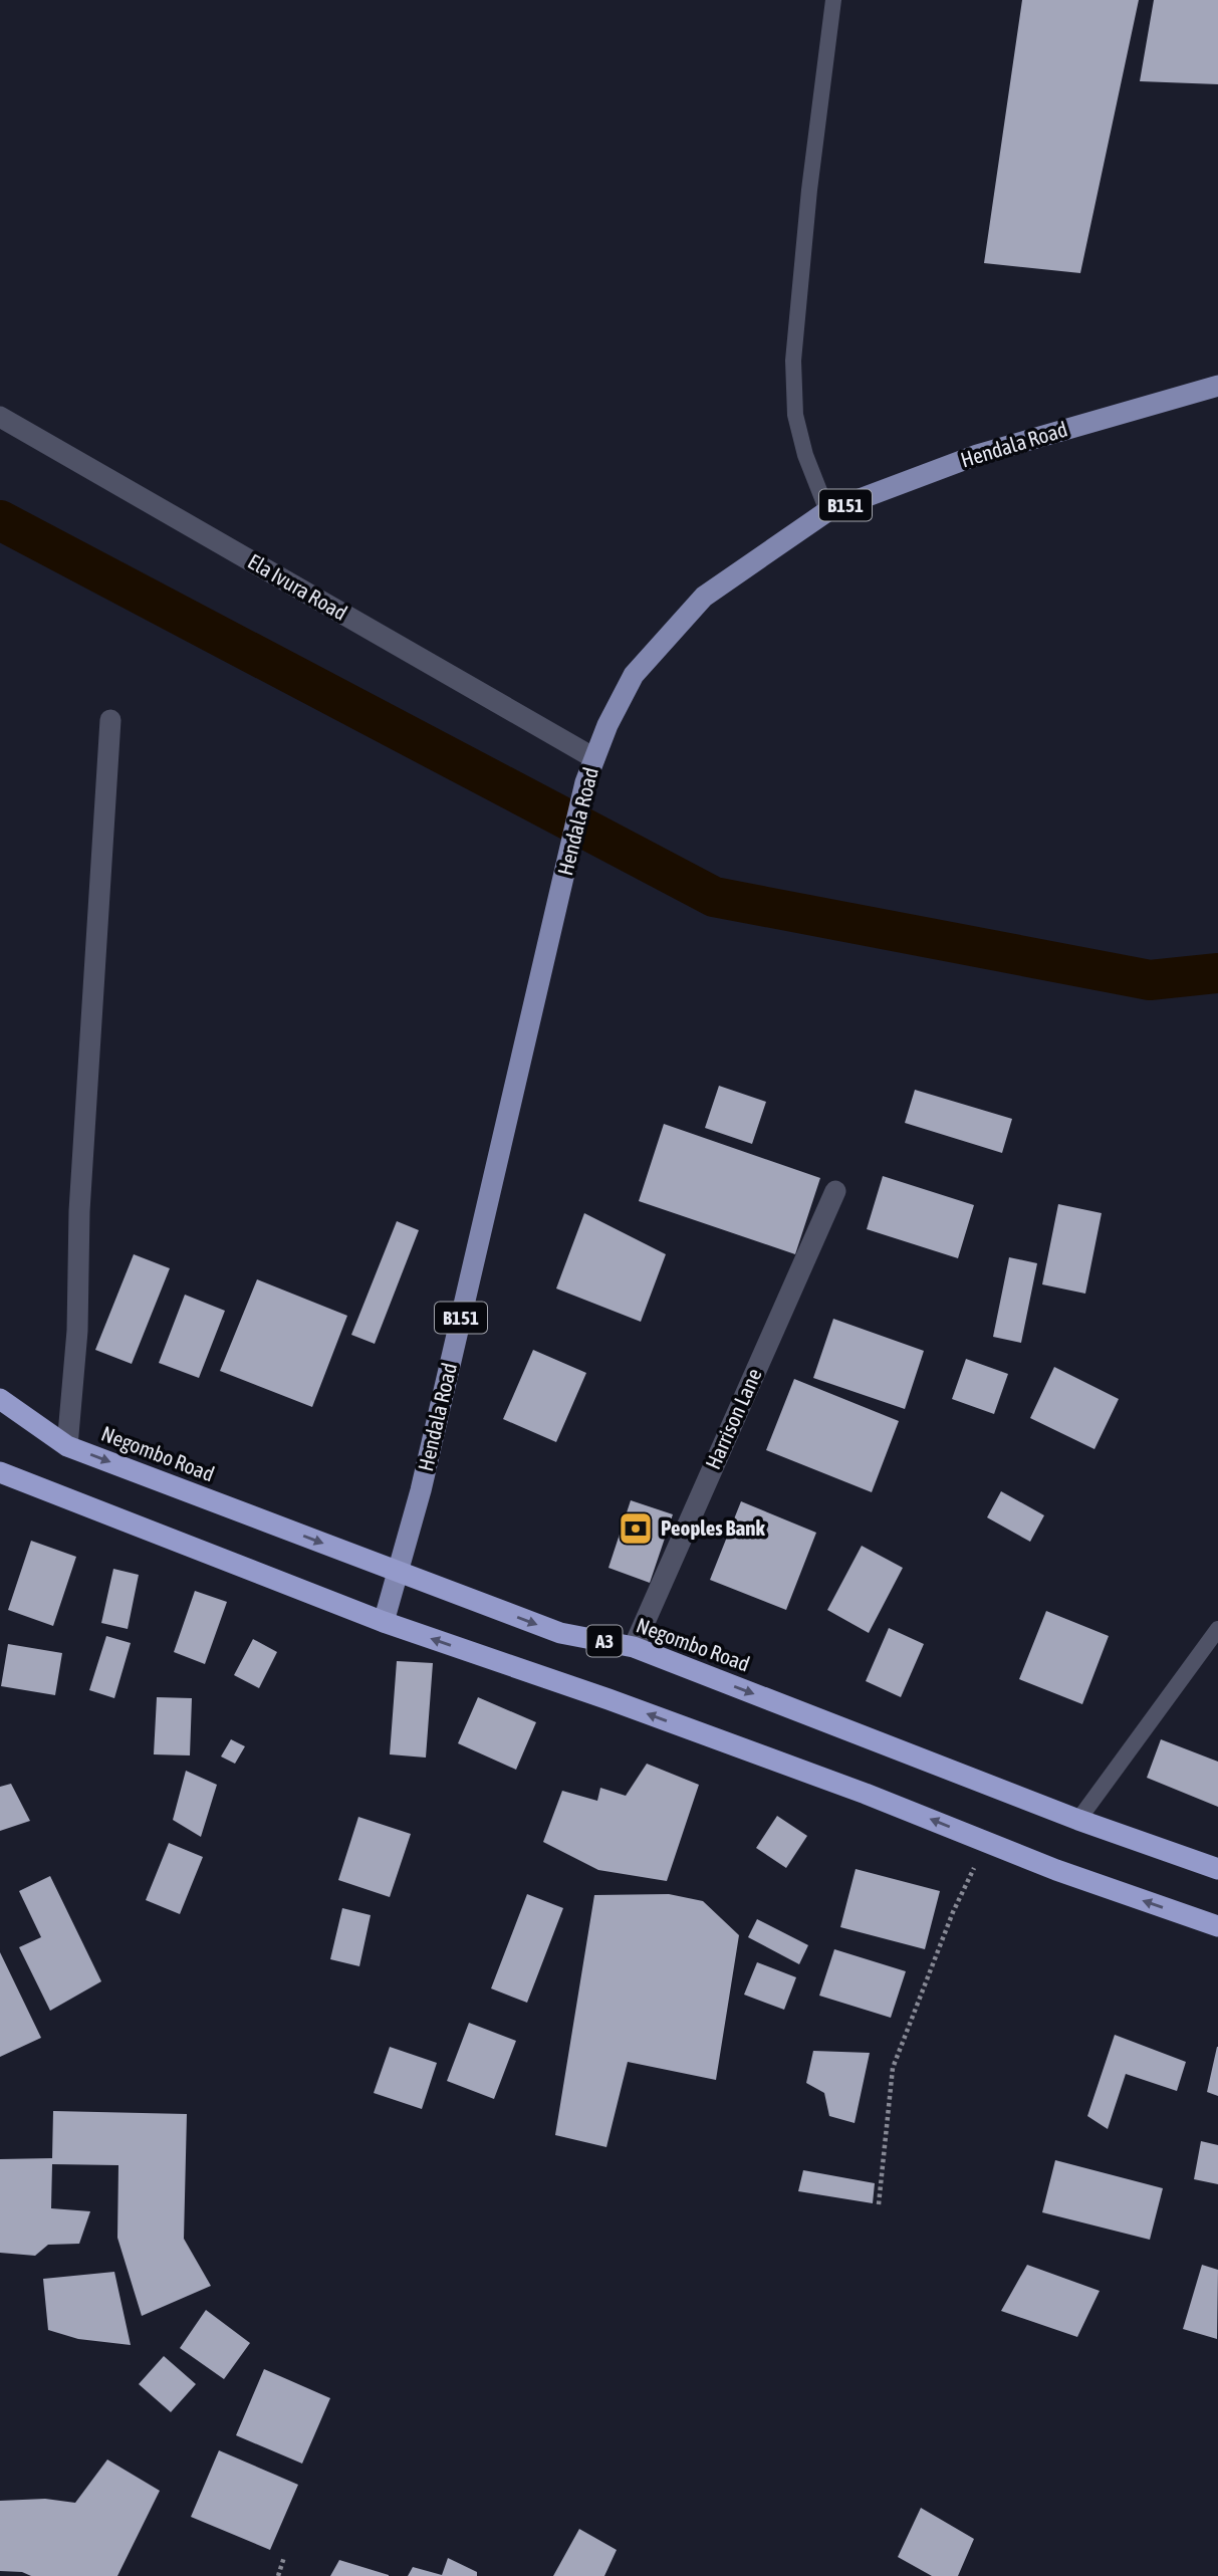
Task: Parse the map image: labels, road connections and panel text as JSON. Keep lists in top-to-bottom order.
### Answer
{
  "streets": {
    "highway": ["Negombo Road", "A3"],
    "main road": ["Hendala Road", "B151"],
    "street": ["Ela Ivura Road", "Harrison Lane"]
  },
  "crossings": [
    ["Hendala Road", "Ela Ivura Road"],
    ["Hendala Road", "Negombo Road"],
    ["Harrison Lane", "Negombo Road"]
  ],
  "places": {
    "bank": ["Peoples Bank"]
  }
}
